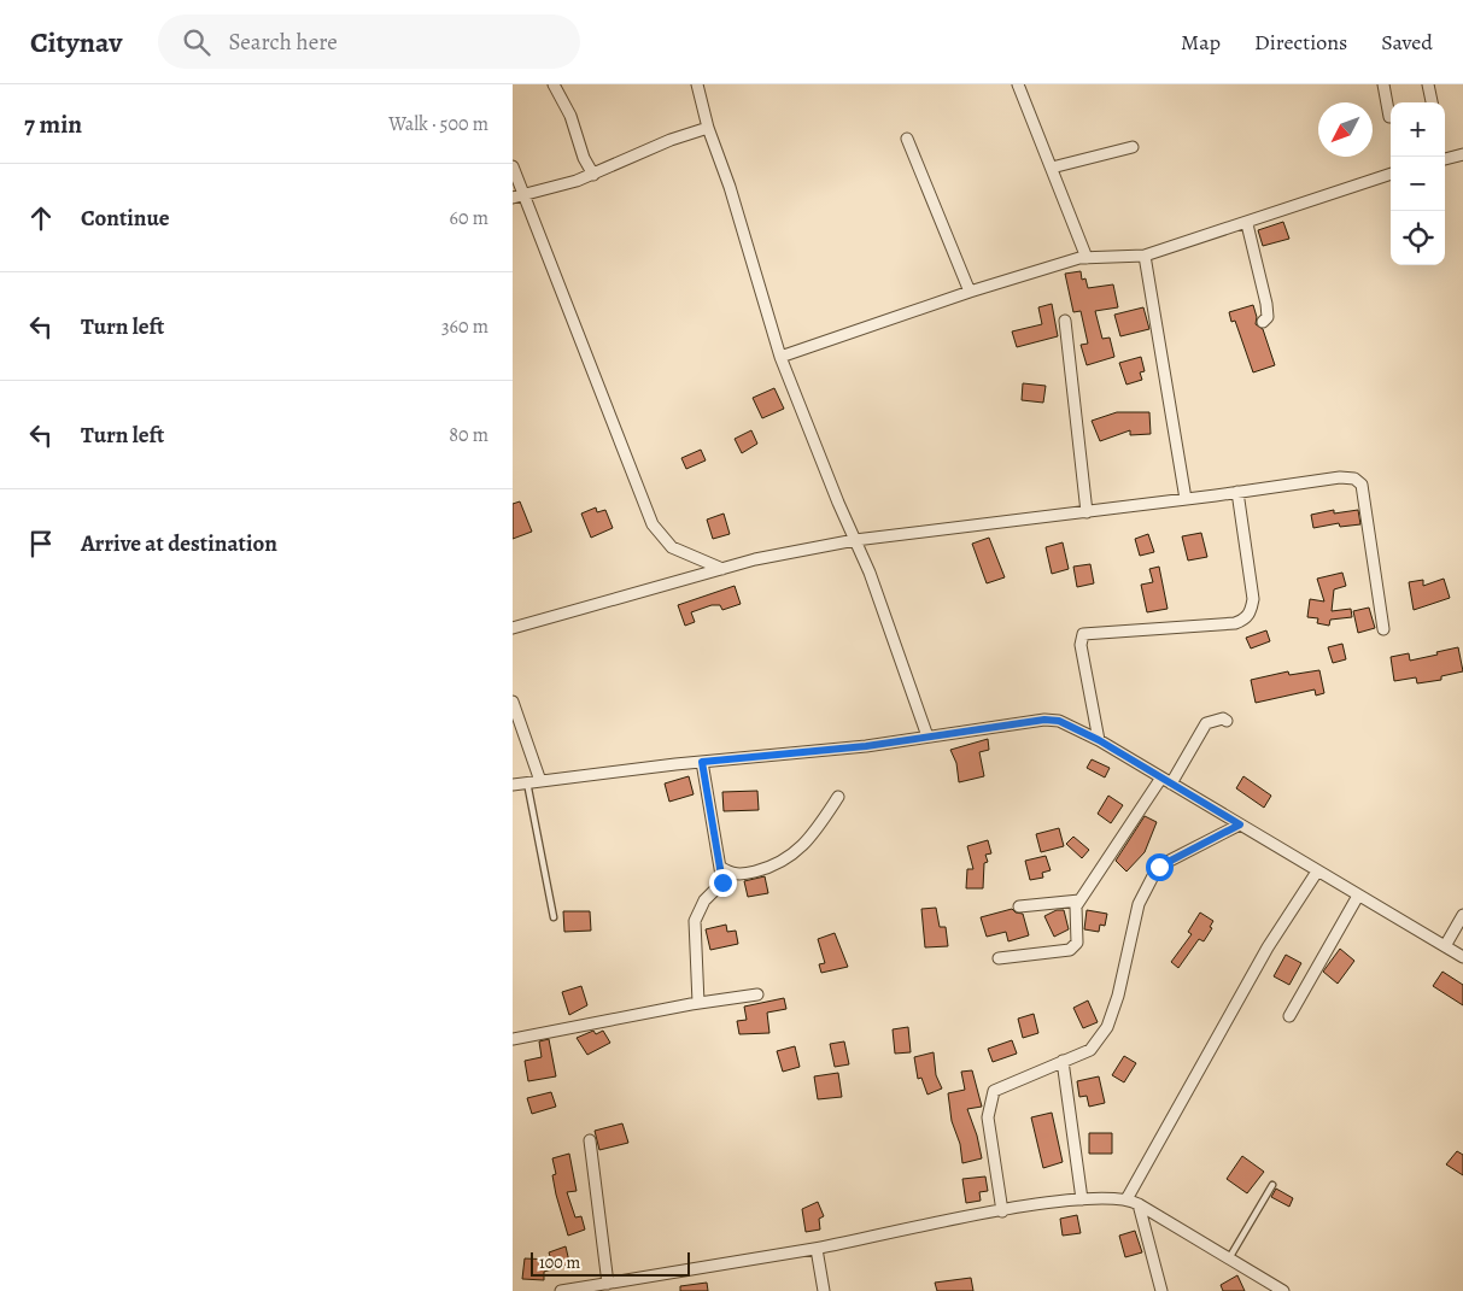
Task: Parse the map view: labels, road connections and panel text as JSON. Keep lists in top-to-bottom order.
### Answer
{
  "scale_bar": "100 m",
  "north": "bottom left",
  "page": {
    "header": "Citynav",
    "search": "Search here",
    "nav": ["Map", "Directions", "Saved"],
    "heading": ["7 min", "Walk · 500 m"],
    "map_buttons": ["+", "−"],
    "list": [
      ["Continue", "60 m"],
      ["Turn left", "360 m"],
      ["Turn left", "80 m"],
      "Arrive at destination"
    ],
    "scale": "100 m"
  }
}
